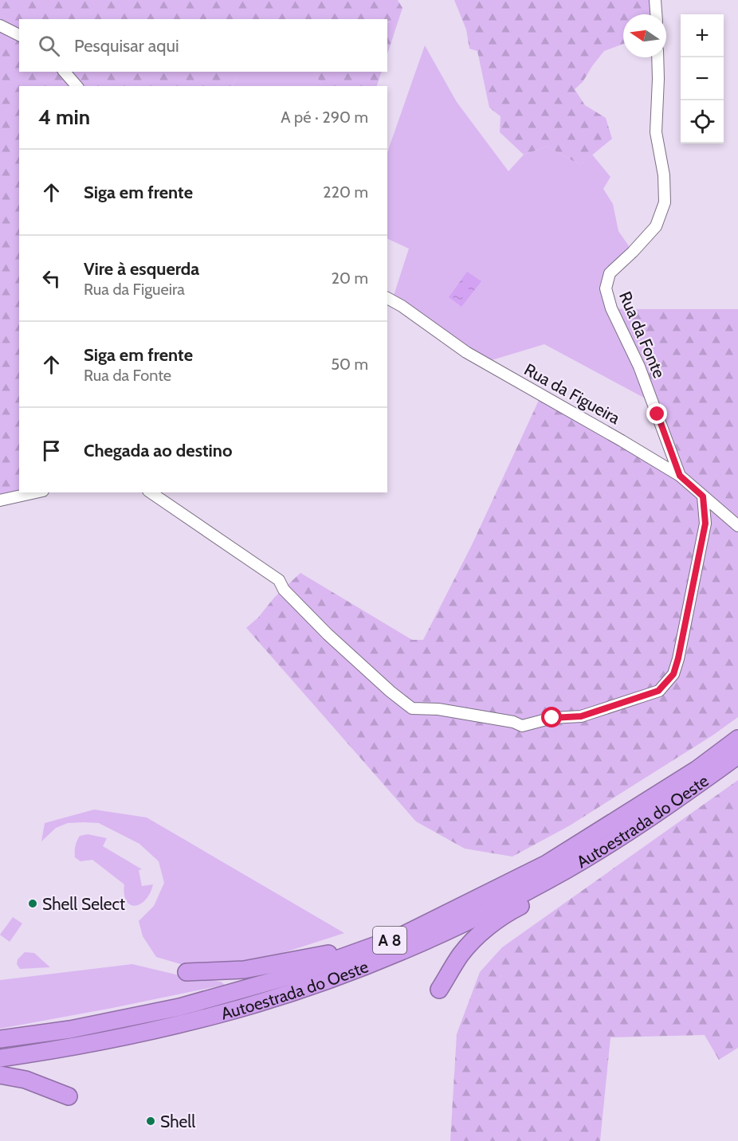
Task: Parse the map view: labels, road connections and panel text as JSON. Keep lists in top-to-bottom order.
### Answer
{
  "streets": {
    "highway": ["Autoestrada do Oeste", "A 8"],
    "street": ["Rua da Fonte", "Rua da Figueira"]
  },
  "crossings": [
    ["Rua da Fonte", "Rua da Figueira"]
  ],
  "places": ["Shell Select", "Shell"],
  "north": "left",
  "page": {
    "map_buttons": ["+", "−"],
    "search": "Pesquisar aqui",
    "heading": ["4 min", "A pé · 290 m"],
    "list": [
      ["Siga em frente", "220 m"],
      ["Vire à esquerda", "Rua da Figueira", "20 m"],
      ["Siga em frente", "Rua da Fonte", "50 m"],
      "Chegada ao destino"
    ]
  }
}
